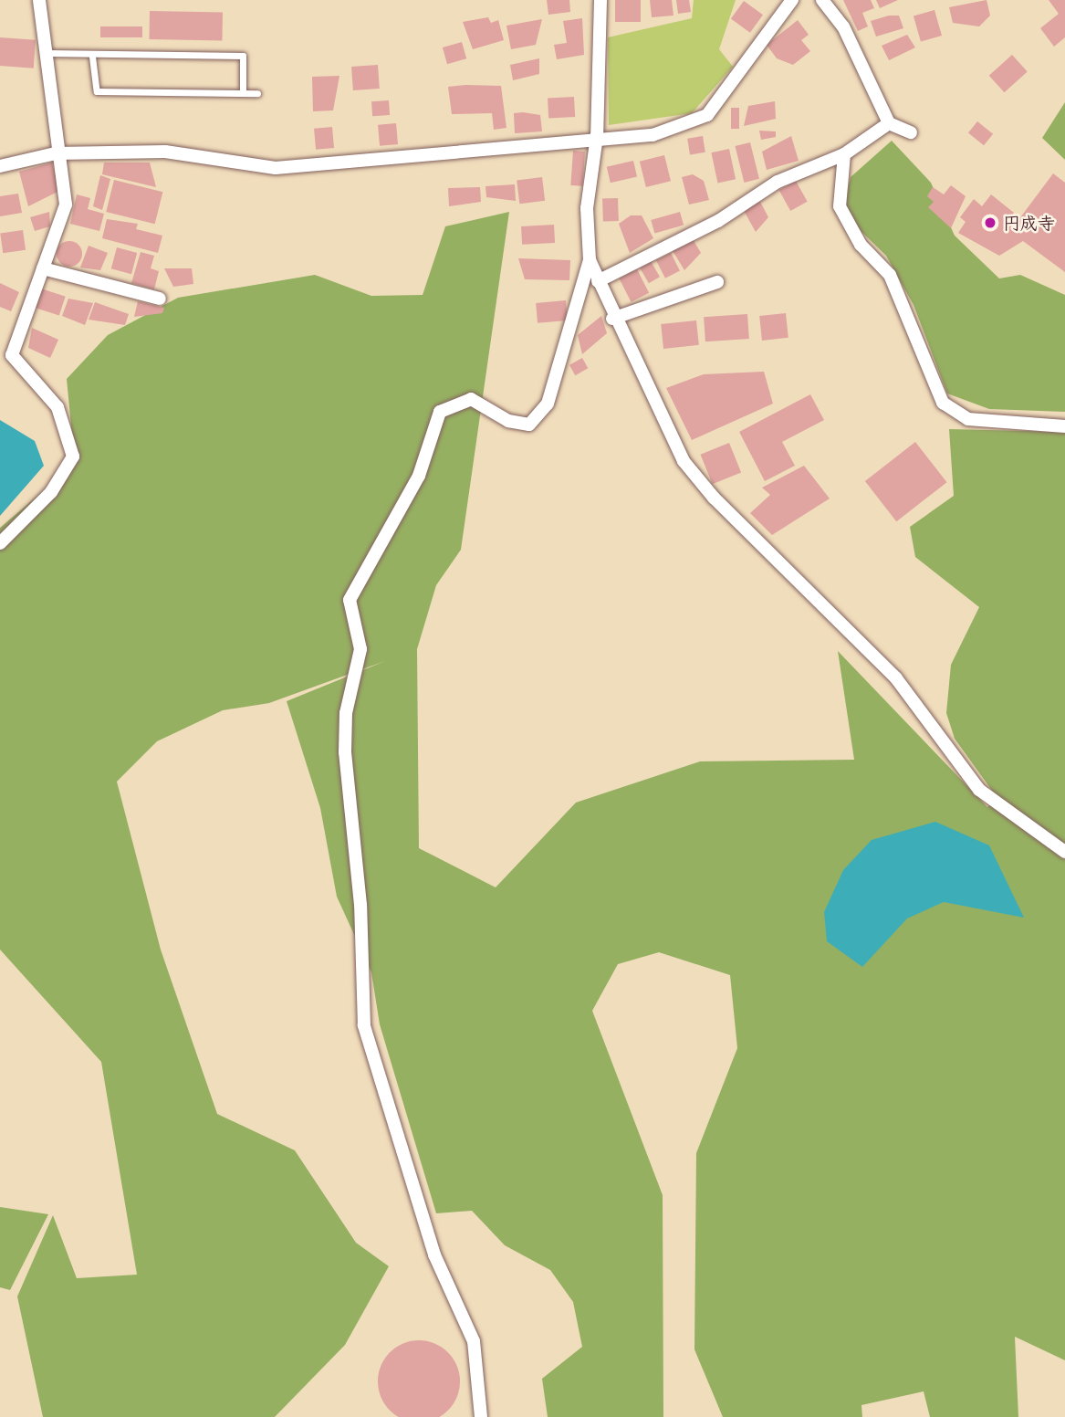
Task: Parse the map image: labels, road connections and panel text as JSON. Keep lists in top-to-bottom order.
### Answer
{
  "places": ["円成寺"]
}
